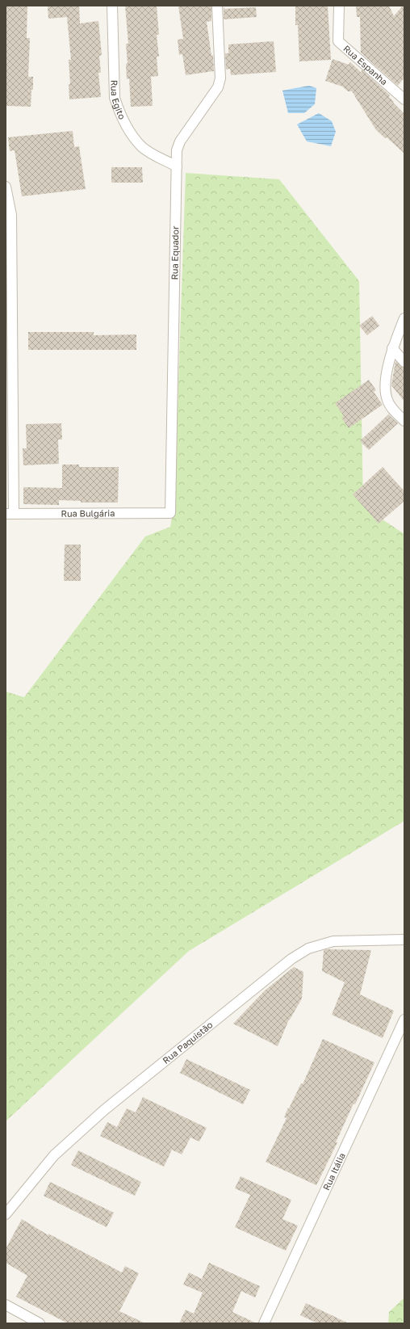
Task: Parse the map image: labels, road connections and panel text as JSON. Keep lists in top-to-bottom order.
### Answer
{
  "streets": {
    "street": [
      "Rua Espanha",
      "Rua Egito",
      "Rua Equador",
      "Rua Bulgária",
      "Rua Paquistão",
      "Rua Itália"
    ]
  },
  "crossings": [
    ["Rua Egito", "Rua Equador"],
    ["Rua Equador", "Rua Bulgária"]
  ]
}
